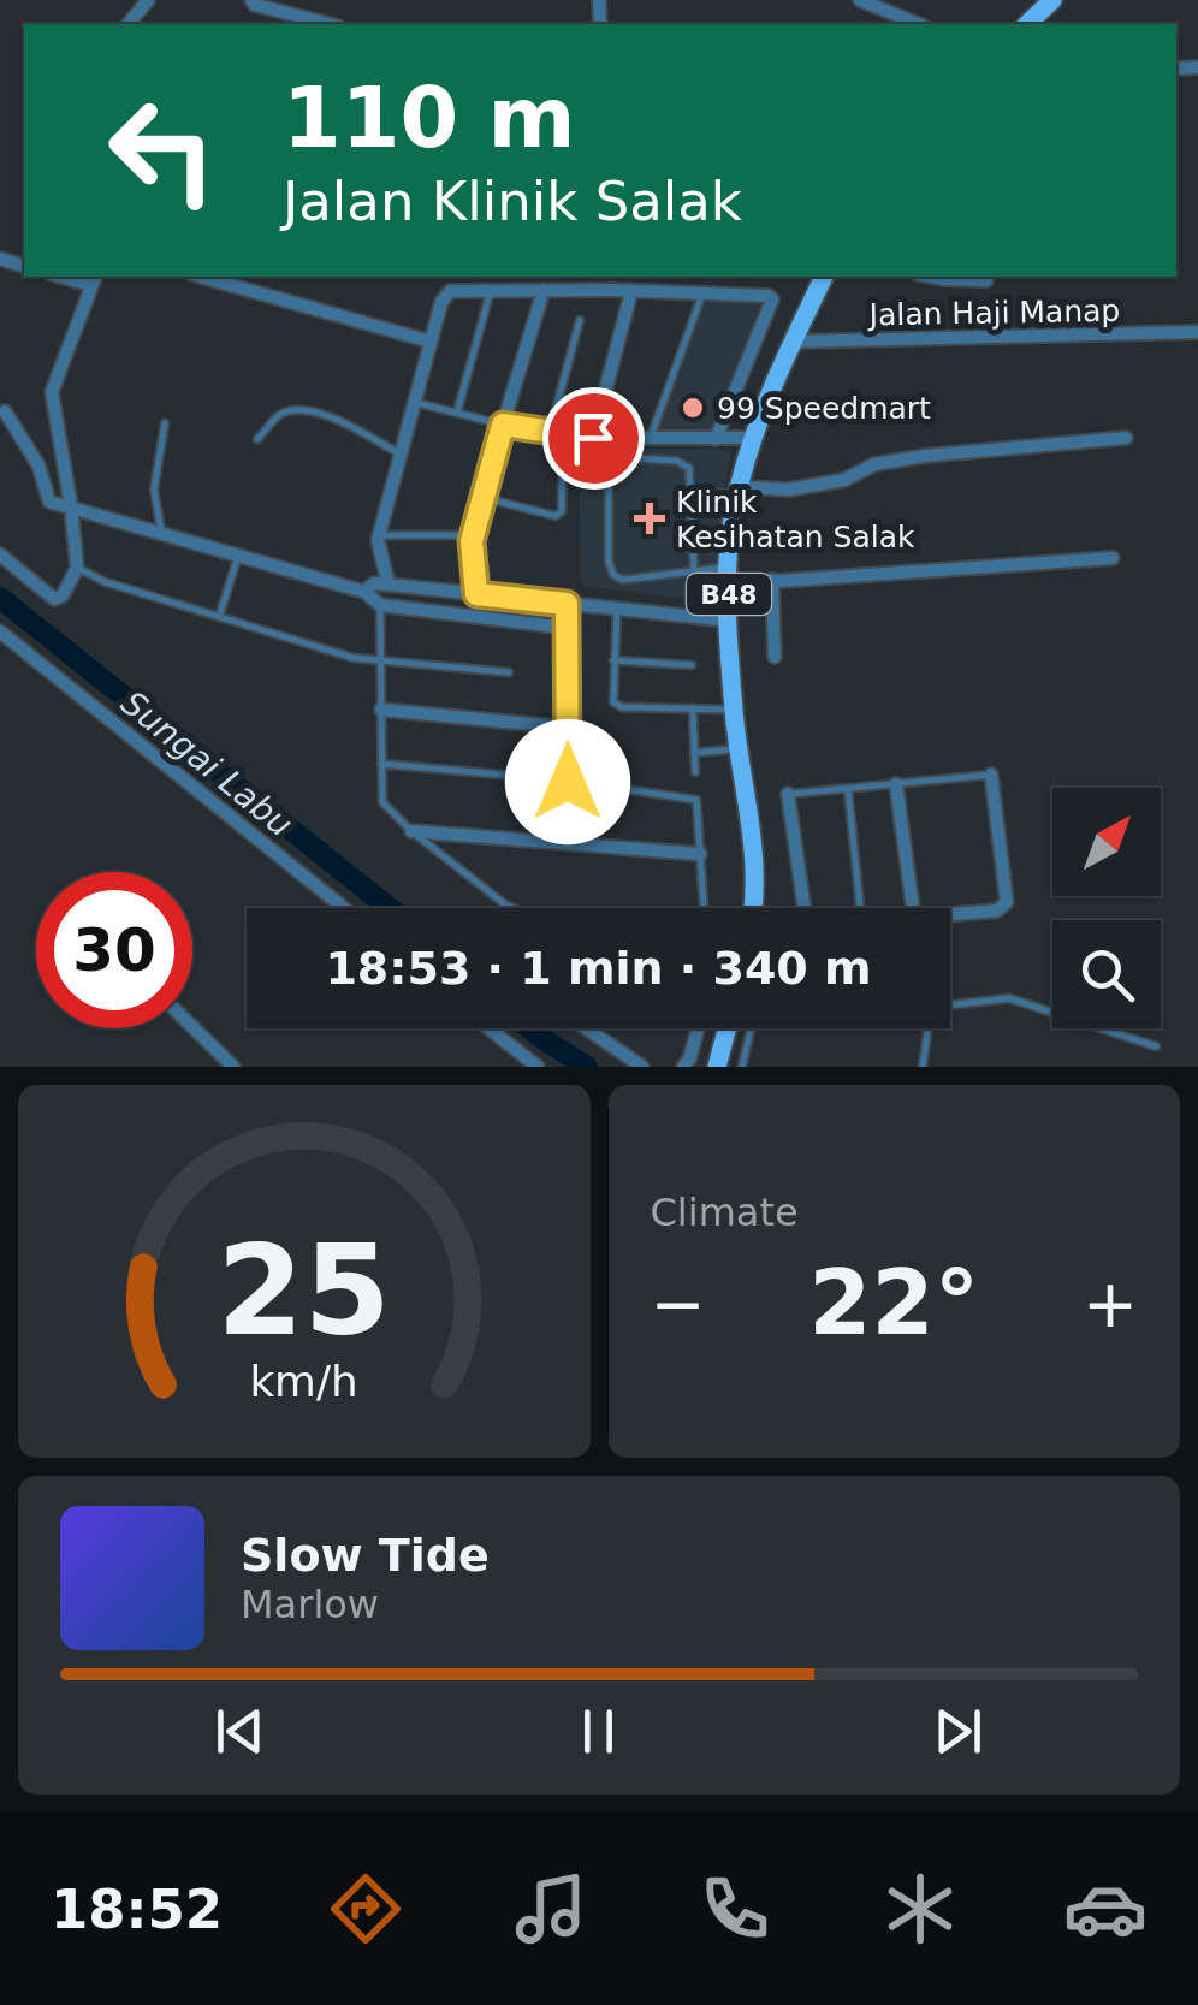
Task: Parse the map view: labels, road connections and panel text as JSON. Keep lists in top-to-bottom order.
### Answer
{
  "streets": {
    "main road": ["B48"],
    "street": ["Jalan Haji Manap"]
  },
  "crossings": [
    ["Jalan Haji Manap", "B48"]
  ],
  "water": ["Sungai Labu"],
  "places": {
    "other": ["99 Speedmart"],
    "health": ["Klinik Kesihatan Salak"]
  },
  "north": "top right",
  "page": {
    "turn": ["110 m", "Jalan Klinik Salak"],
    "limit": "30",
    "trip": "18:53 · 1 min · 340 m",
    "tile": "Climate",
    "heat": ["−", "22°", "+"],
    "song": ["Slow Tide", "Marlow"],
    "tabs": "18:52",
    "gauge": ["25", "km/h"]
  }
}
